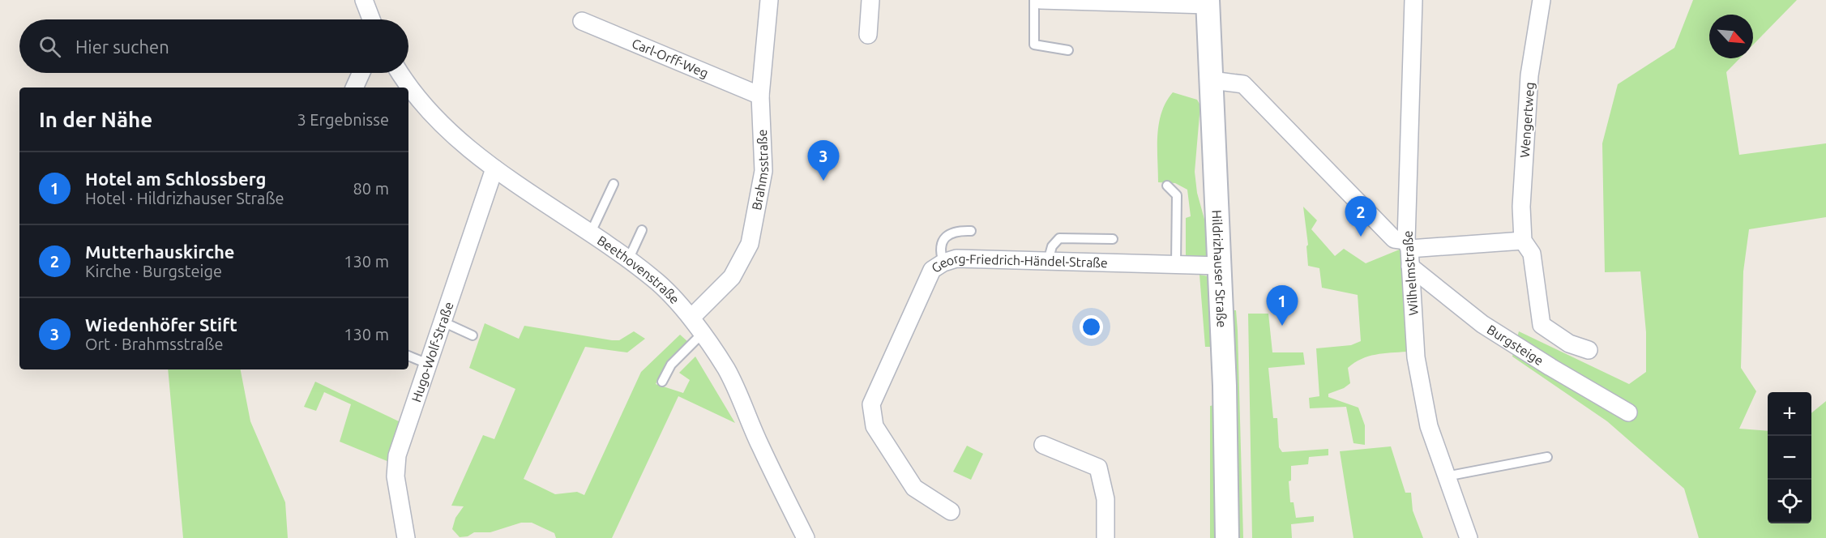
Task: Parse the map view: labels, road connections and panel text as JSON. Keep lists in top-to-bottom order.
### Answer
{
  "streets": {
    "main road": ["Hildrizhauser Straße"],
    "street": [
      "Carl-Orff-Weg",
      "Wengertweg",
      "Brahmsstraße",
      "Georg-Friedrich-Händel-Straße",
      "Beethovenstraße",
      "Wilhelmstraße",
      "Burgsteige",
      "Hugo-Wolf-Straße"
    ]
  },
  "crossings": [
    ["Carl-Orff-Weg", "Brahmsstraße"],
    ["Brahmsstraße", "Beethovenstraße"],
    ["Georg-Friedrich-Händel-Straße", "Hildrizhauser Straße"],
    ["Beethovenstraße", "Hugo-Wolf-Straße"],
    ["Wilhelmstraße", "Burgsteige"]
  ],
  "north": "bottom right",
  "page": {
    "search": "Hier suchen",
    "heading": ["In der Nähe", "3 Ergebnisse"],
    "pins": ["3", "2", "1"],
    "list": [
      {
        "mark": "1",
        "name": "Hotel am Schlossberg",
        "note": "Hotel · Hildrizhauser Straße",
        "value": "80 m"
      },
      {
        "mark": "2",
        "name": "Mutterhauskirche",
        "note": "Kirche · Burgsteige",
        "value": "130 m"
      },
      {
        "mark": "3",
        "name": "Wiedenhöfer Stift",
        "note": "Ort · Brahmsstraße",
        "value": "130 m"
      }
    ],
    "map_buttons": ["+", "−"]
  }
}
